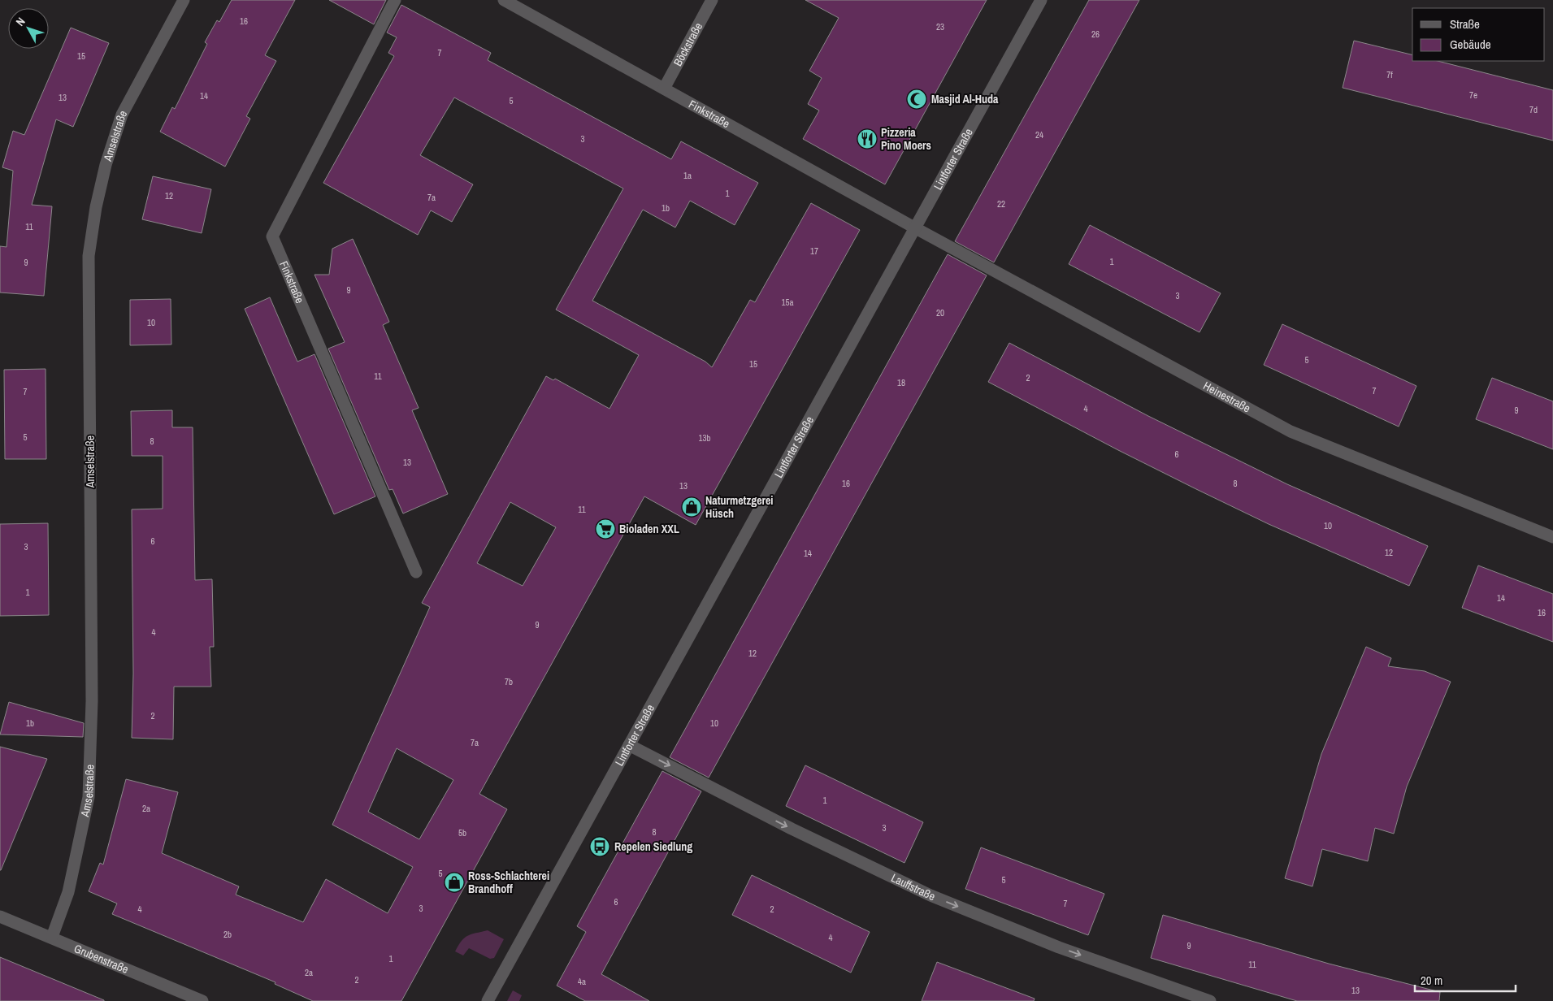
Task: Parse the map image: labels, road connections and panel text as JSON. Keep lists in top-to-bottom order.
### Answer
{
  "streets": {
    "street": [
      "Böckstraße",
      "Finkstraße",
      "Amselstraße",
      "Lintforter Straße",
      "Heinestraße",
      "Lauffstraße",
      "Grubenstraße"
    ]
  },
  "crossings": [
    ["Böckstraße", "Finkstraße"],
    ["Finkstraße", "Lintforter Straße"],
    ["Finkstraße", "Heinestraße"],
    ["Amselstraße", "Grubenstraße"],
    ["Lintforter Straße", "Heinestraße"],
    ["Lintforter Straße", "Lauffstraße"]
  ],
  "one_way": ["Lauffstraße"],
  "places": {
    "mosque": ["Masjid Al-Huda"],
    "restaurant": ["Pizzeria Pino Moers"],
    "shop": ["Naturmetzgerei Hüsch", "Ross-Schlachterei Brandhoff"],
    "supermarket": ["Bioladen XXL"],
    "bus stop": ["Repelen Siedlung"]
  },
  "house_numbers": [
    "16",
    "23",
    "26",
    "7",
    "15",
    "7f",
    "7e",
    "14",
    "13",
    "5",
    "7d",
    "24",
    "3",
    "1a",
    "1",
    "12",
    "7a",
    "22",
    "1b",
    "11",
    "17",
    "1",
    "9",
    "9",
    "3",
    "15a",
    "20",
    "10",
    "5",
    "15",
    "11",
    "2",
    "18",
    "7",
    "7",
    "4",
    "9",
    "5",
    "13b",
    "8",
    "6",
    "13",
    "16",
    "8",
    "13",
    "11",
    "10",
    "6",
    "3",
    "12",
    "14",
    "1",
    "14",
    "16",
    "9",
    "4",
    "12",
    "7b",
    "2",
    "1b",
    "10",
    "7a",
    "1",
    "2a",
    "3",
    "8",
    "5b",
    "5",
    "5",
    "6",
    "7",
    "3",
    "4",
    "2",
    "2b",
    "4",
    "9",
    "1",
    "11",
    "2a",
    "2",
    "4a",
    "13"
  ],
  "legend": ["Straße", "Gebäude"],
  "scale_bar": "20 m",
  "north": "top left"
}
